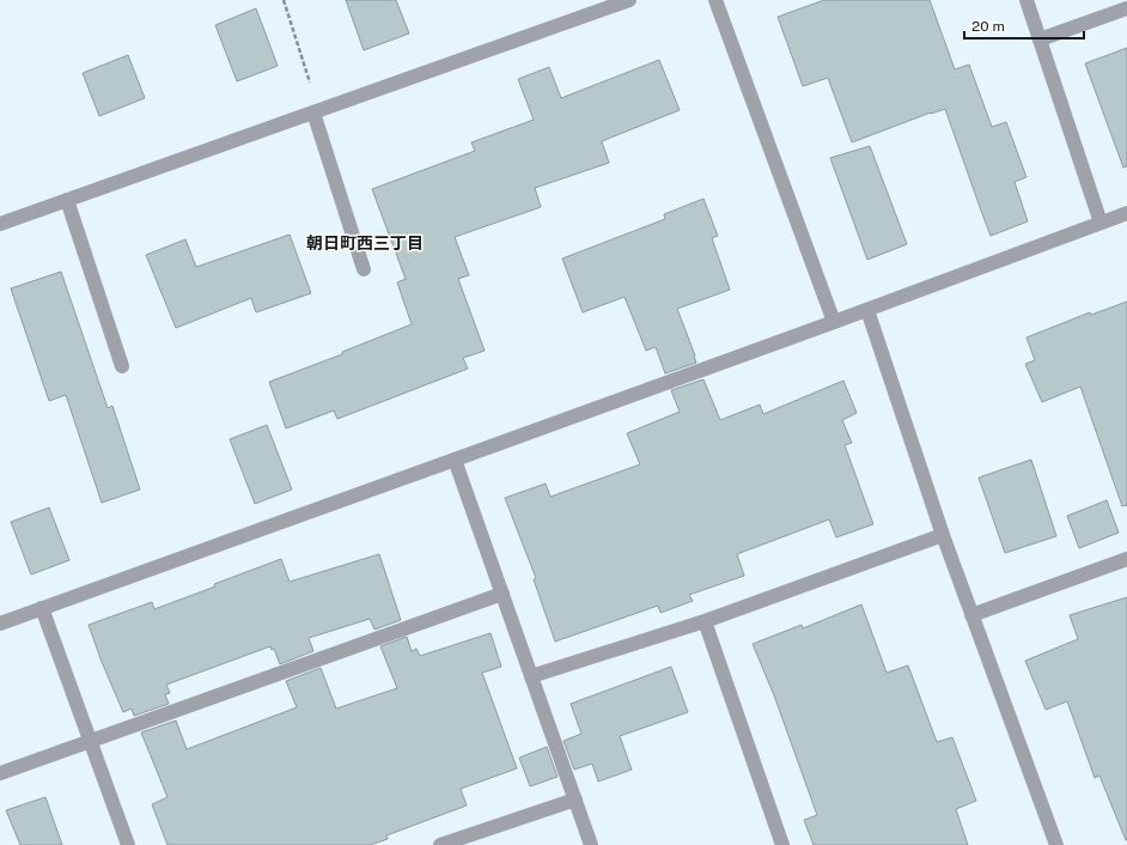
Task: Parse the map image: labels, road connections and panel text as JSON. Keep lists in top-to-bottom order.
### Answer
{
  "districts": ["朝日町西三丁目"],
  "scale_bar": "20 m"
}
